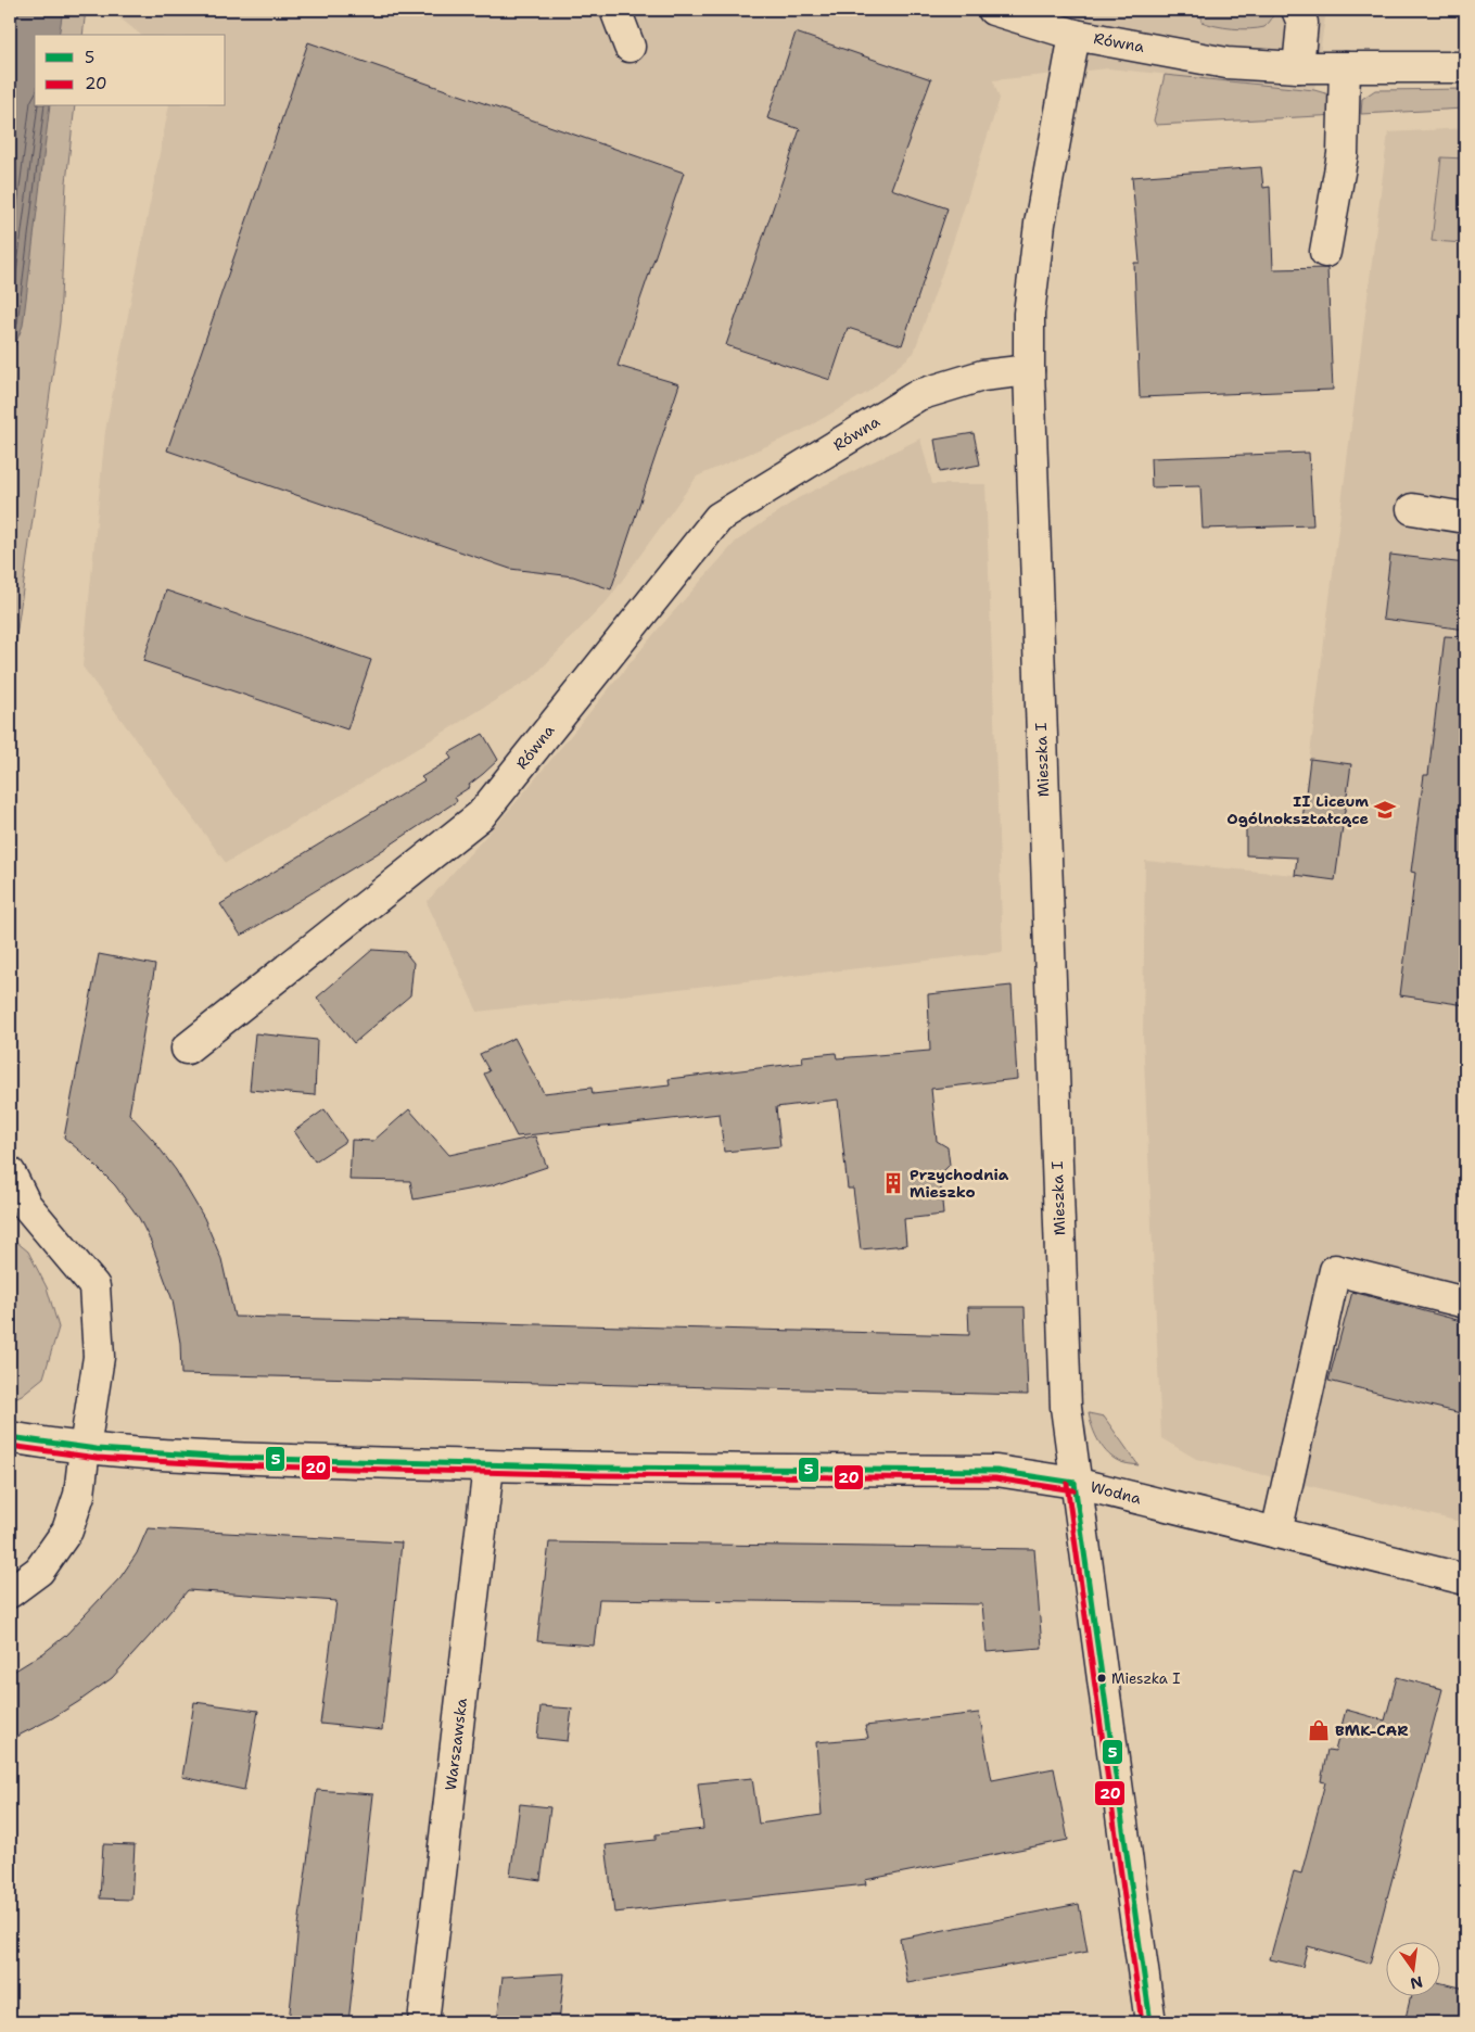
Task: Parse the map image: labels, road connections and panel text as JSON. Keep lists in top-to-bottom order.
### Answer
{
  "streets": {
    "street": [
      "Równa",
      "Mieszka I",
      "Wodna",
      "Warszawska"
    ]
  },
  "crossings": [
    ["Równa", "Mieszka I"],
    ["Mieszka I", "Wodna"],
    ["Wodna", "Warszawska"]
  ],
  "places": {
    "school or university": ["II Liceum Ogólnokształcące"],
    "building": ["Przychodnia Mieszko"],
    "other": ["Mieszka I"],
    "shop": ["BMK-CAR"]
  },
  "lines": ["transit line 5", "transit line 20"],
  "legend": ["5", "20"],
  "north": "bottom"
}
